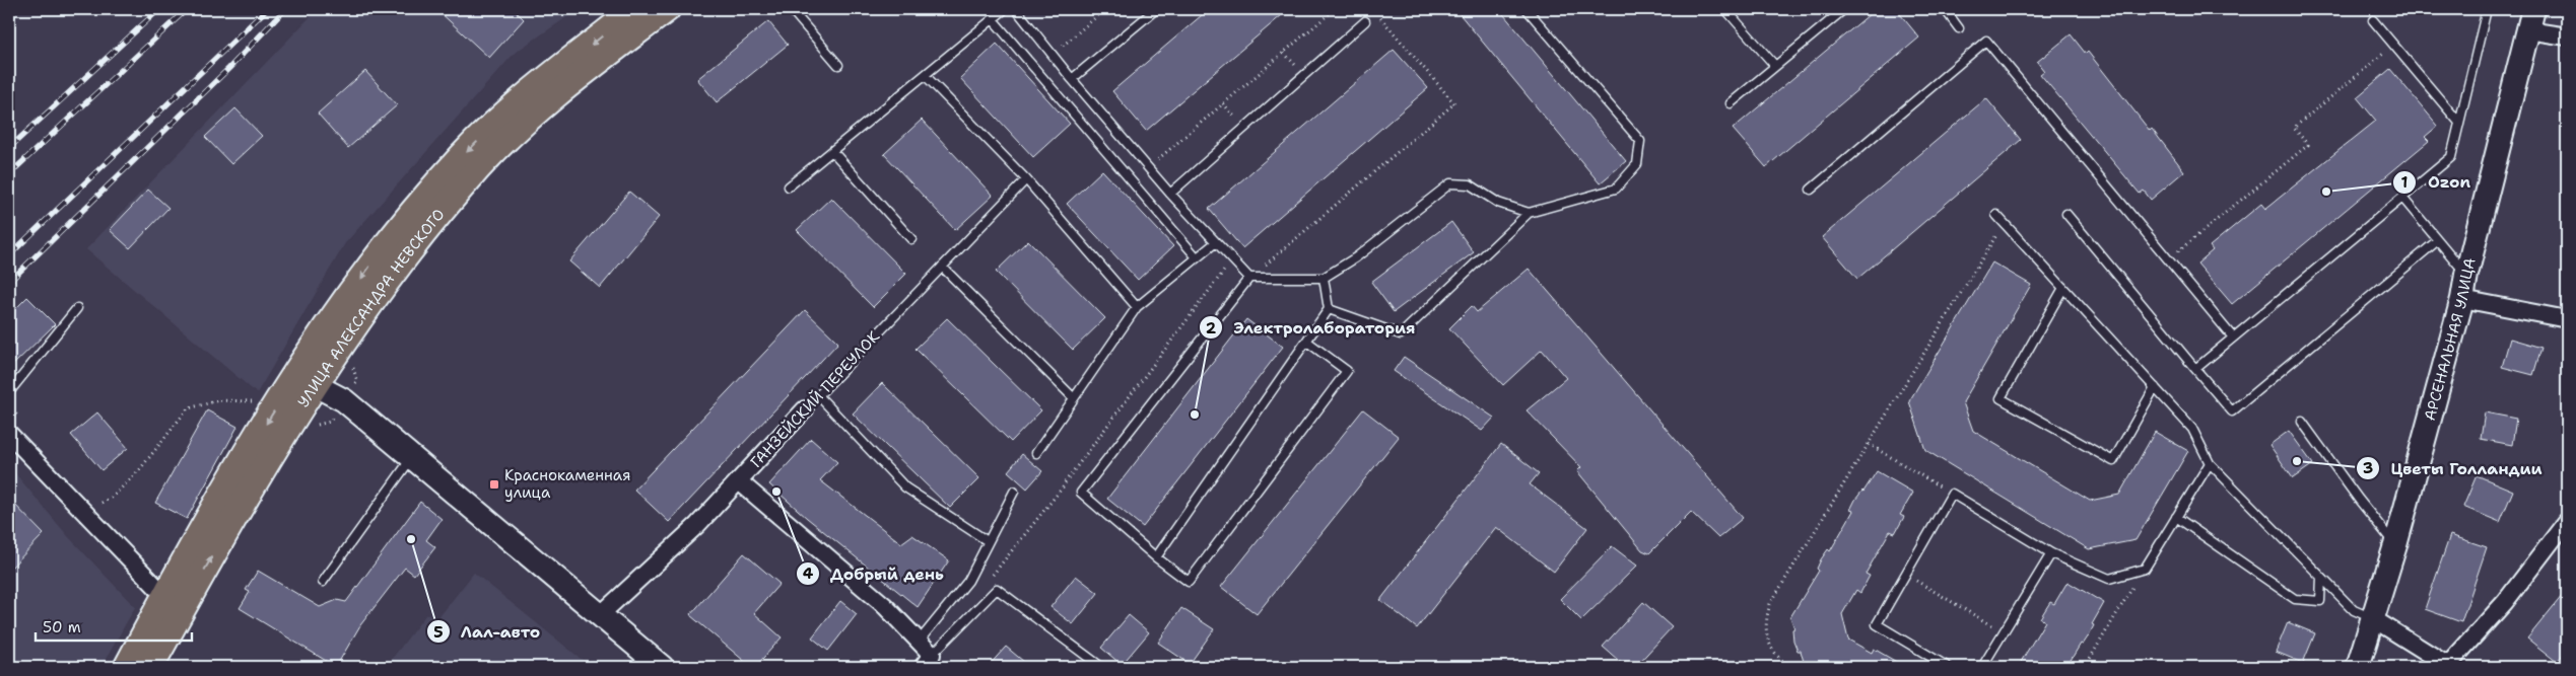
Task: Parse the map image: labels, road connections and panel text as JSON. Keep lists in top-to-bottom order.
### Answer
{
  "streets": {
    "main road": ["УЛИЦА АЛЕКСАНДРА НЕВСКОГО"],
    "street": ["АРСЕНАЛЬНАЯ УЛИЦА", "ГАНЗЕЙСКИЙ ПЕРЕУЛОК"]
  },
  "places": {
    "other": [
      "Ozon",
      "Электролаборатория",
      "Цветы Голландии",
      "Добрый день",
      "Лал-авто"
    ],
    "transit": ["Краснокаменная улица"]
  },
  "scale_bar": "50 m"
}
